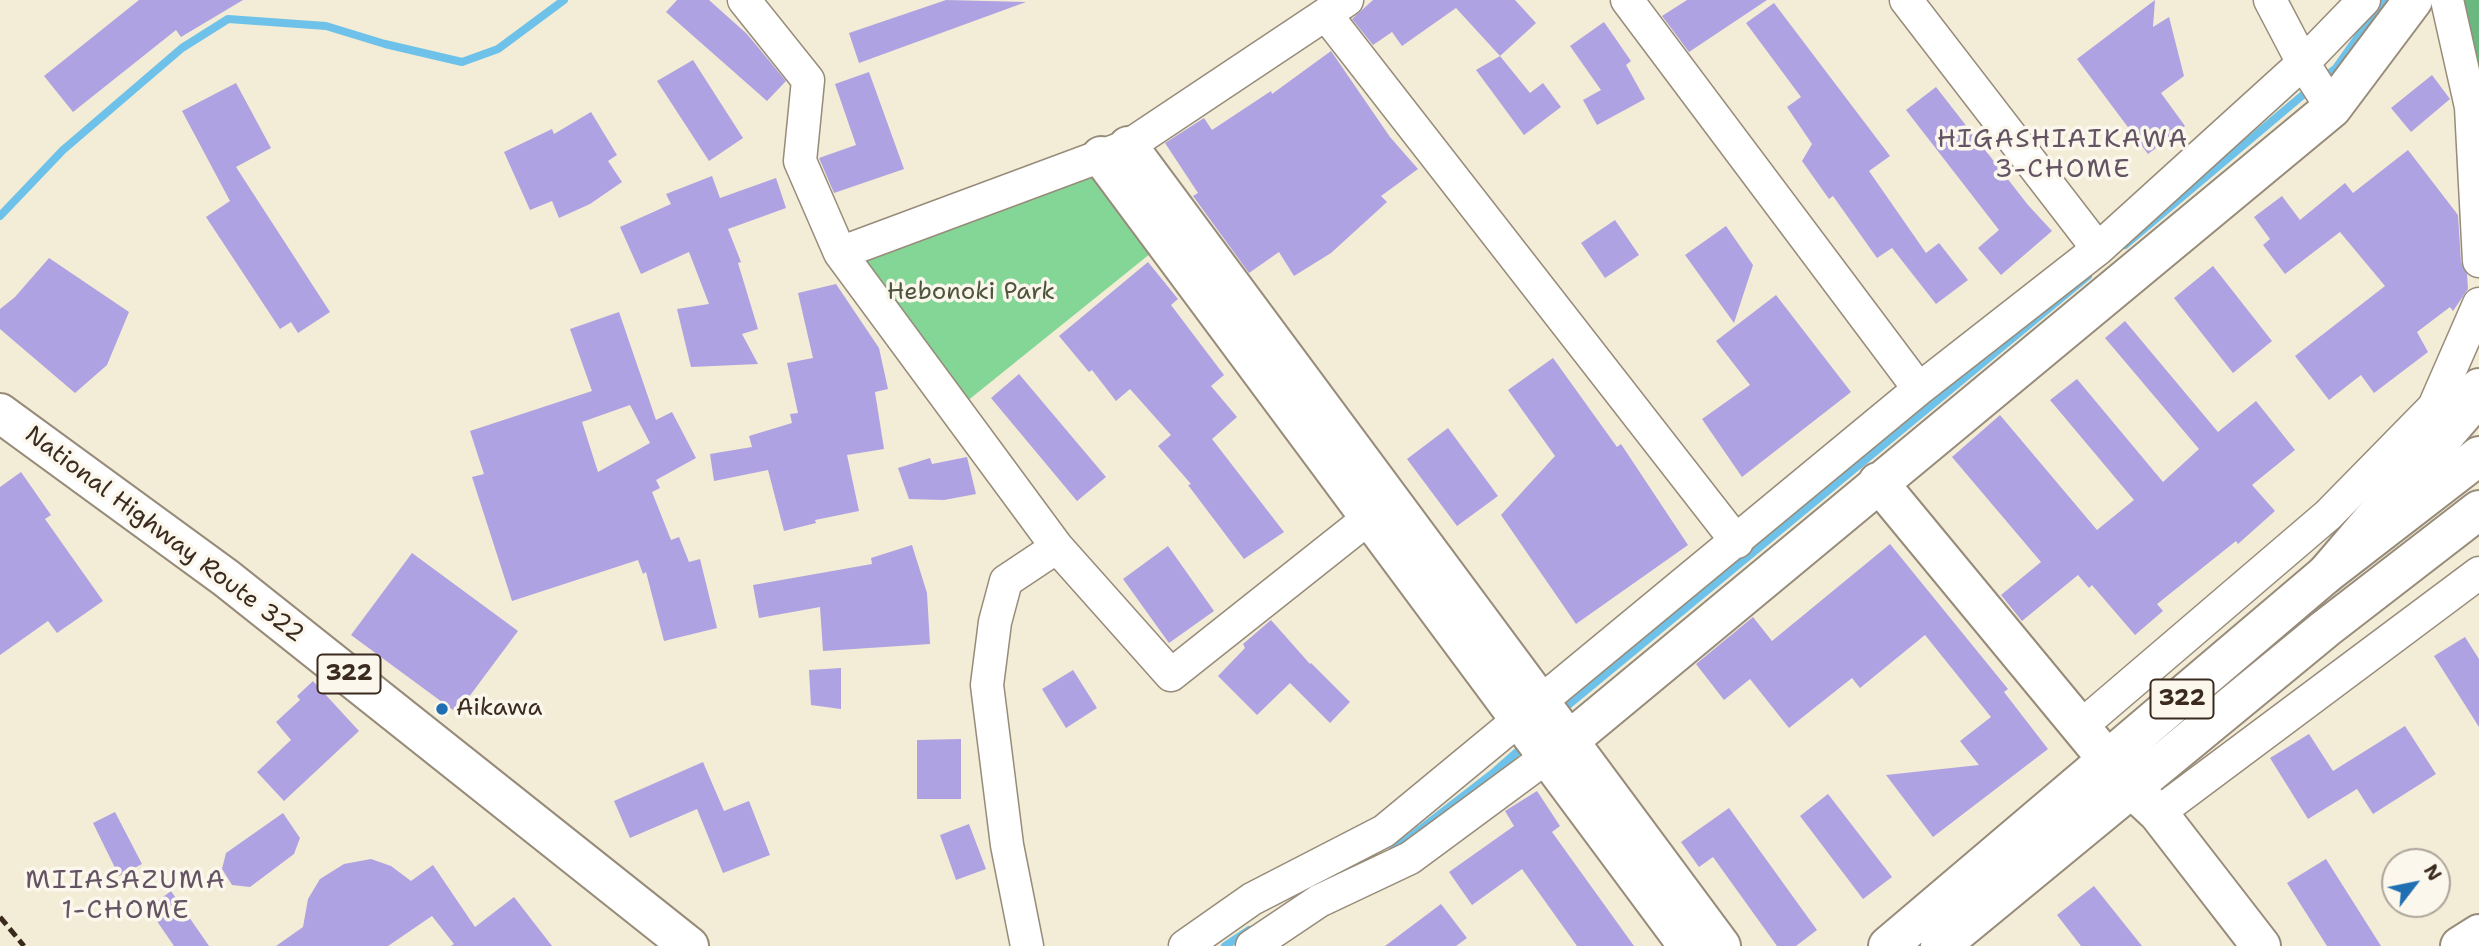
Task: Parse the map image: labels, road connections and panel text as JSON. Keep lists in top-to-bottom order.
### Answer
{
  "streets": {
    "main road": ["National Highway Route 322", "322"]
  },
  "districts": ["HIGASHIAIKAWA 3-CHOME", "MIIASAZUMA 1-CHOME"],
  "parks": ["Hebonoki Park"],
  "places": ["Aikawa"],
  "north": "top right"
}
